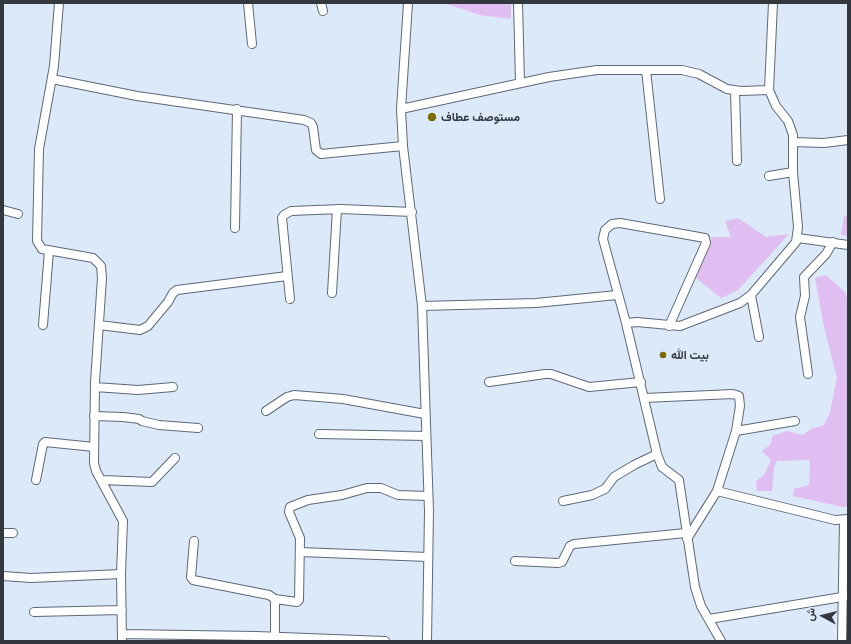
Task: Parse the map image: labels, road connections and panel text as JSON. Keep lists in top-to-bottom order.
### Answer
{
  "places": ["مستوصف عطاف", "بيت الله"],
  "north": "left"
}
